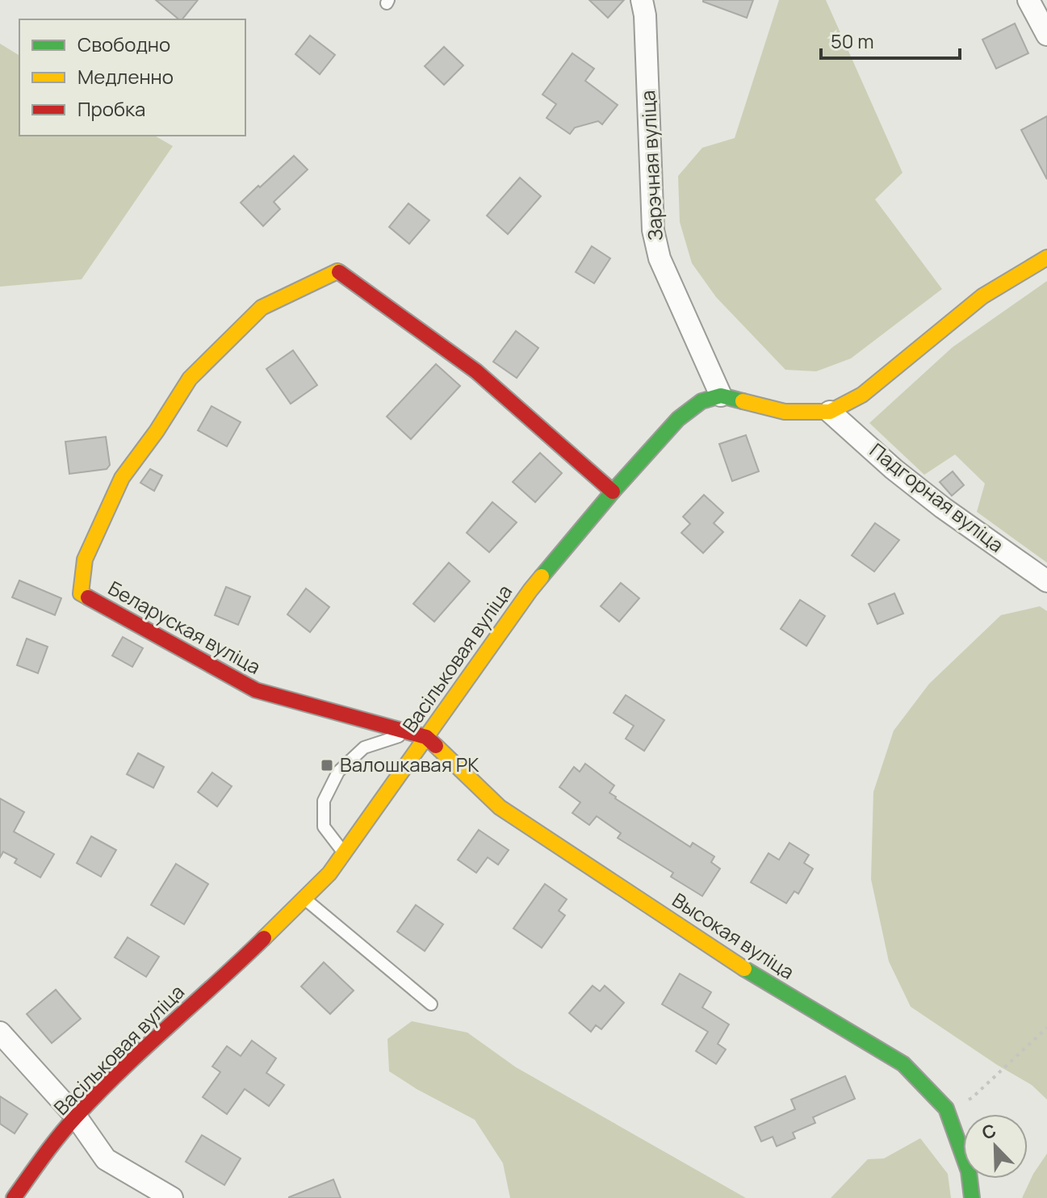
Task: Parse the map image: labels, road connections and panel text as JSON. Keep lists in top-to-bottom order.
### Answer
{
  "streets": {
    "street": [
      "Зарэчная вуліца",
      "Падгорная вуліца",
      "Беларуская вуліца",
      "Васільковая вуліца",
      "Высокая вуліца"
    ]
  },
  "crossings": [
    ["Зарэчная вуліца", "Васільковая вуліца"],
    ["Беларуская вуліца", "Васільковая вуліца"],
    ["Беларуская вуліца", "Высокая вуліца"],
    ["Васільковая вуліца", "Высокая вуліца"]
  ],
  "places": {
    "transit": ["Валошкавая РК"]
  },
  "legend": ["Свободно", "Медленно", "Пробка"],
  "scale_bar": "50 m",
  "north": "top left"
}
